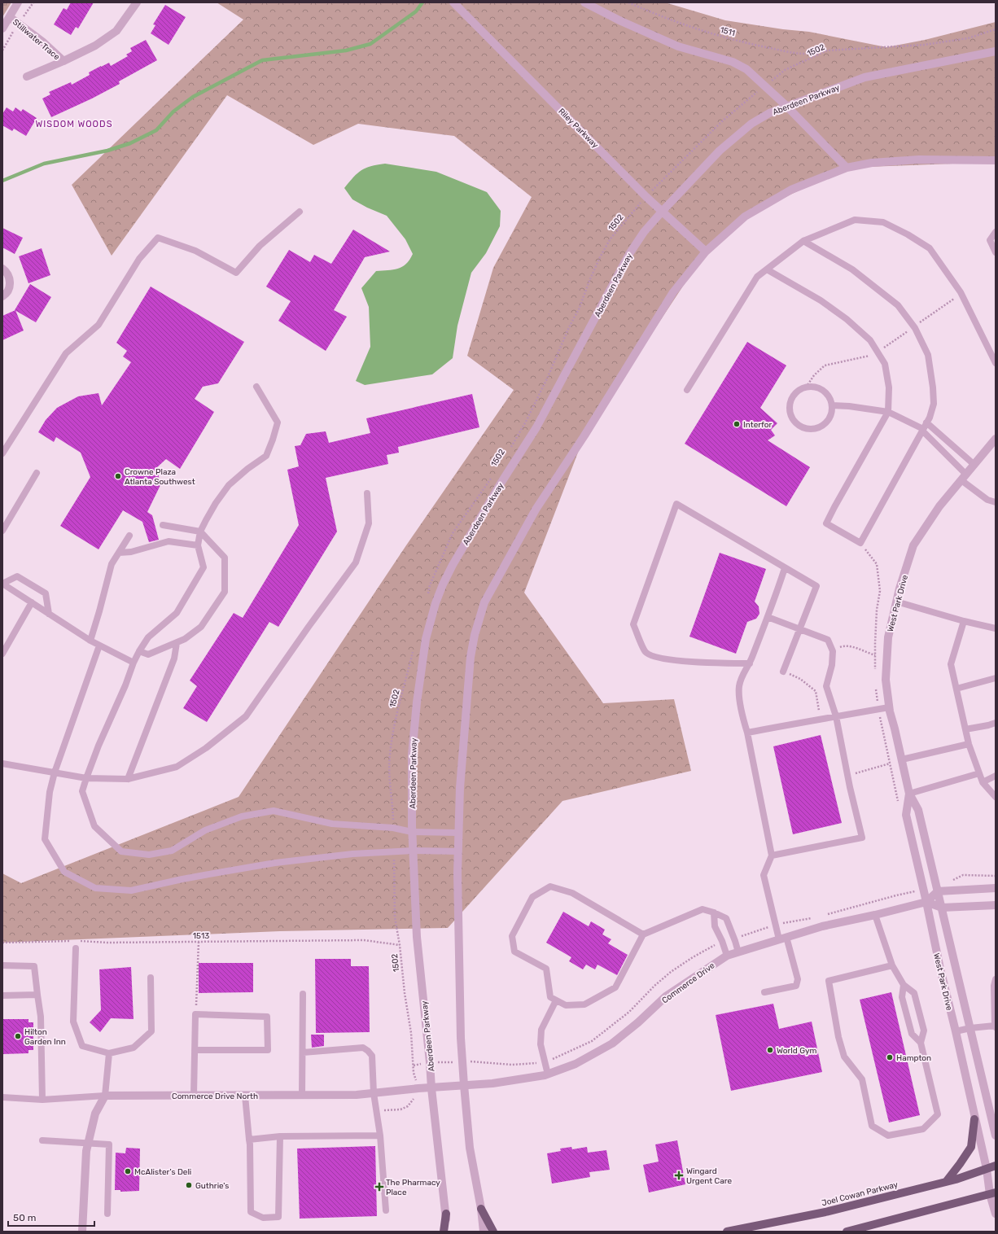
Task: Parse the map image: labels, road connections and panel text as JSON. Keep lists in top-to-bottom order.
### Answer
{
  "streets": {
    "main road": ["Joel Cowan Parkway"],
    "street": [
      "Stillwater Trace",
      "Aberdeen Parkway",
      "Riley Parkway",
      "West Park Drive",
      "Commerce Drive",
      "Commerce Drive North"
    ],
    "path": ["1511", "1502", "1513"]
  },
  "crossings": [
    ["1511", "1502"],
    ["1502", "Riley Parkway"],
    ["1502", "1513"],
    ["1502", "Commerce Drive North"],
    ["Aberdeen Parkway", "Riley Parkway"],
    ["Aberdeen Parkway", "Commerce Drive North"],
    ["West Park Drive", "Commerce Drive"],
    ["West Park Drive", "Joel Cowan Parkway"],
    ["Commerce Drive", "Commerce Drive North"]
  ],
  "districts": ["WISDOM WOODS"],
  "places": {
    "other": [
      "Interfor",
      "Crowne Plaza Atlanta Southwest",
      "Hilton Garden Inn",
      "World Gym",
      "Hampton",
      "McAlister's Deli",
      "Guthrie's"
    ],
    "health": ["Wingard Urgent Care", "The Pharmacy Place"]
  },
  "scale_bar": "50 m"
}
